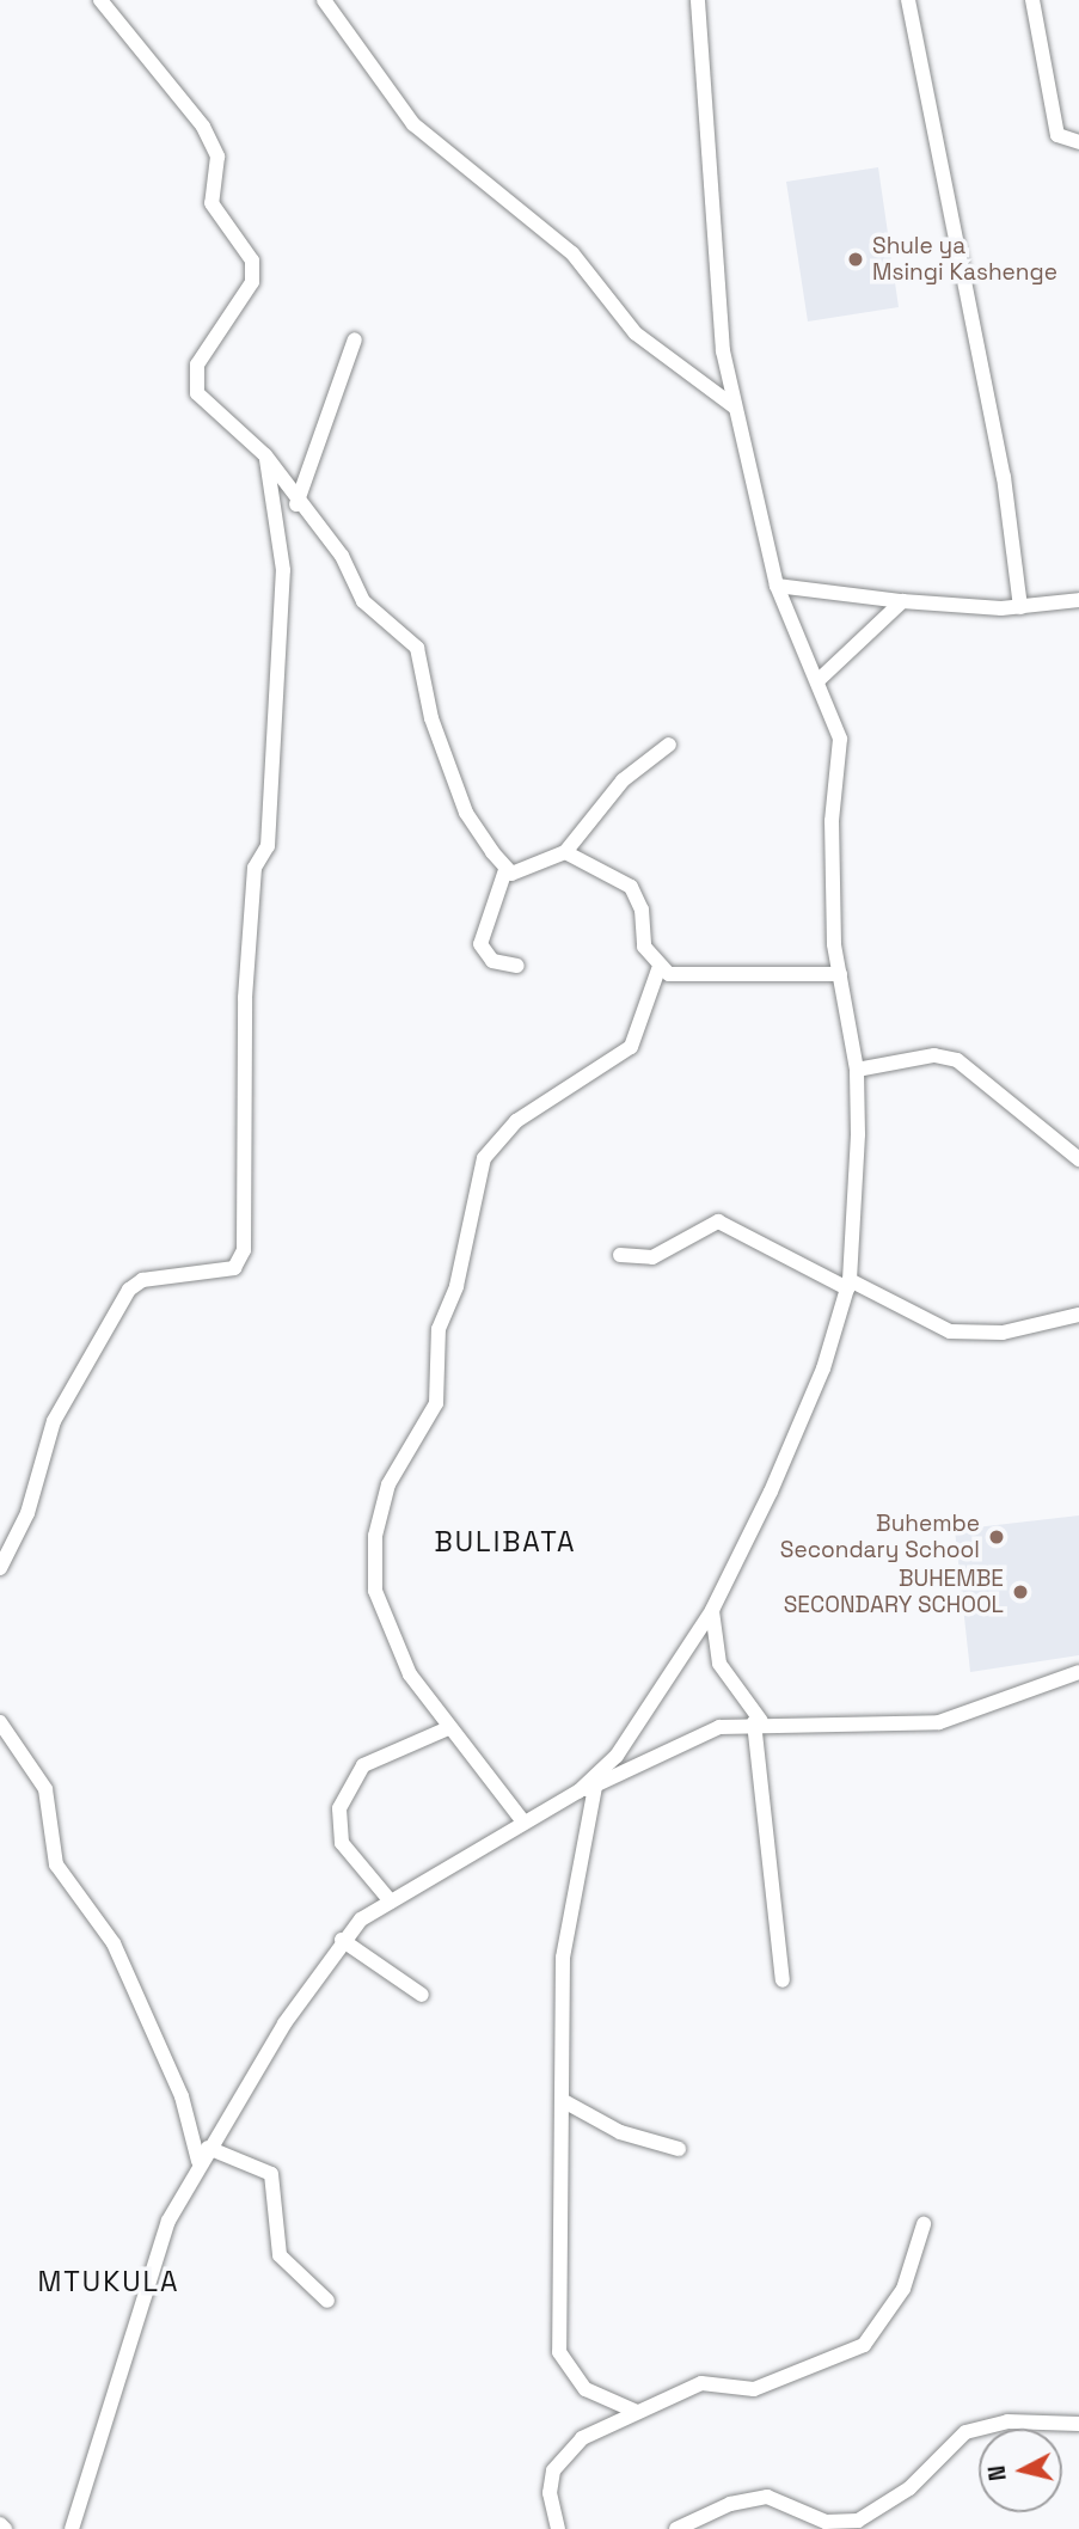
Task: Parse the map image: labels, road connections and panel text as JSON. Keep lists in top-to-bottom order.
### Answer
{
  "districts": ["BULIBATA", "MTUKULA"],
  "places": ["Shule ya Msingi Kashenge", "Buhembe Secondary School", "BUHEMBE SECONDARY SCHOOL"],
  "north": "left"
}
